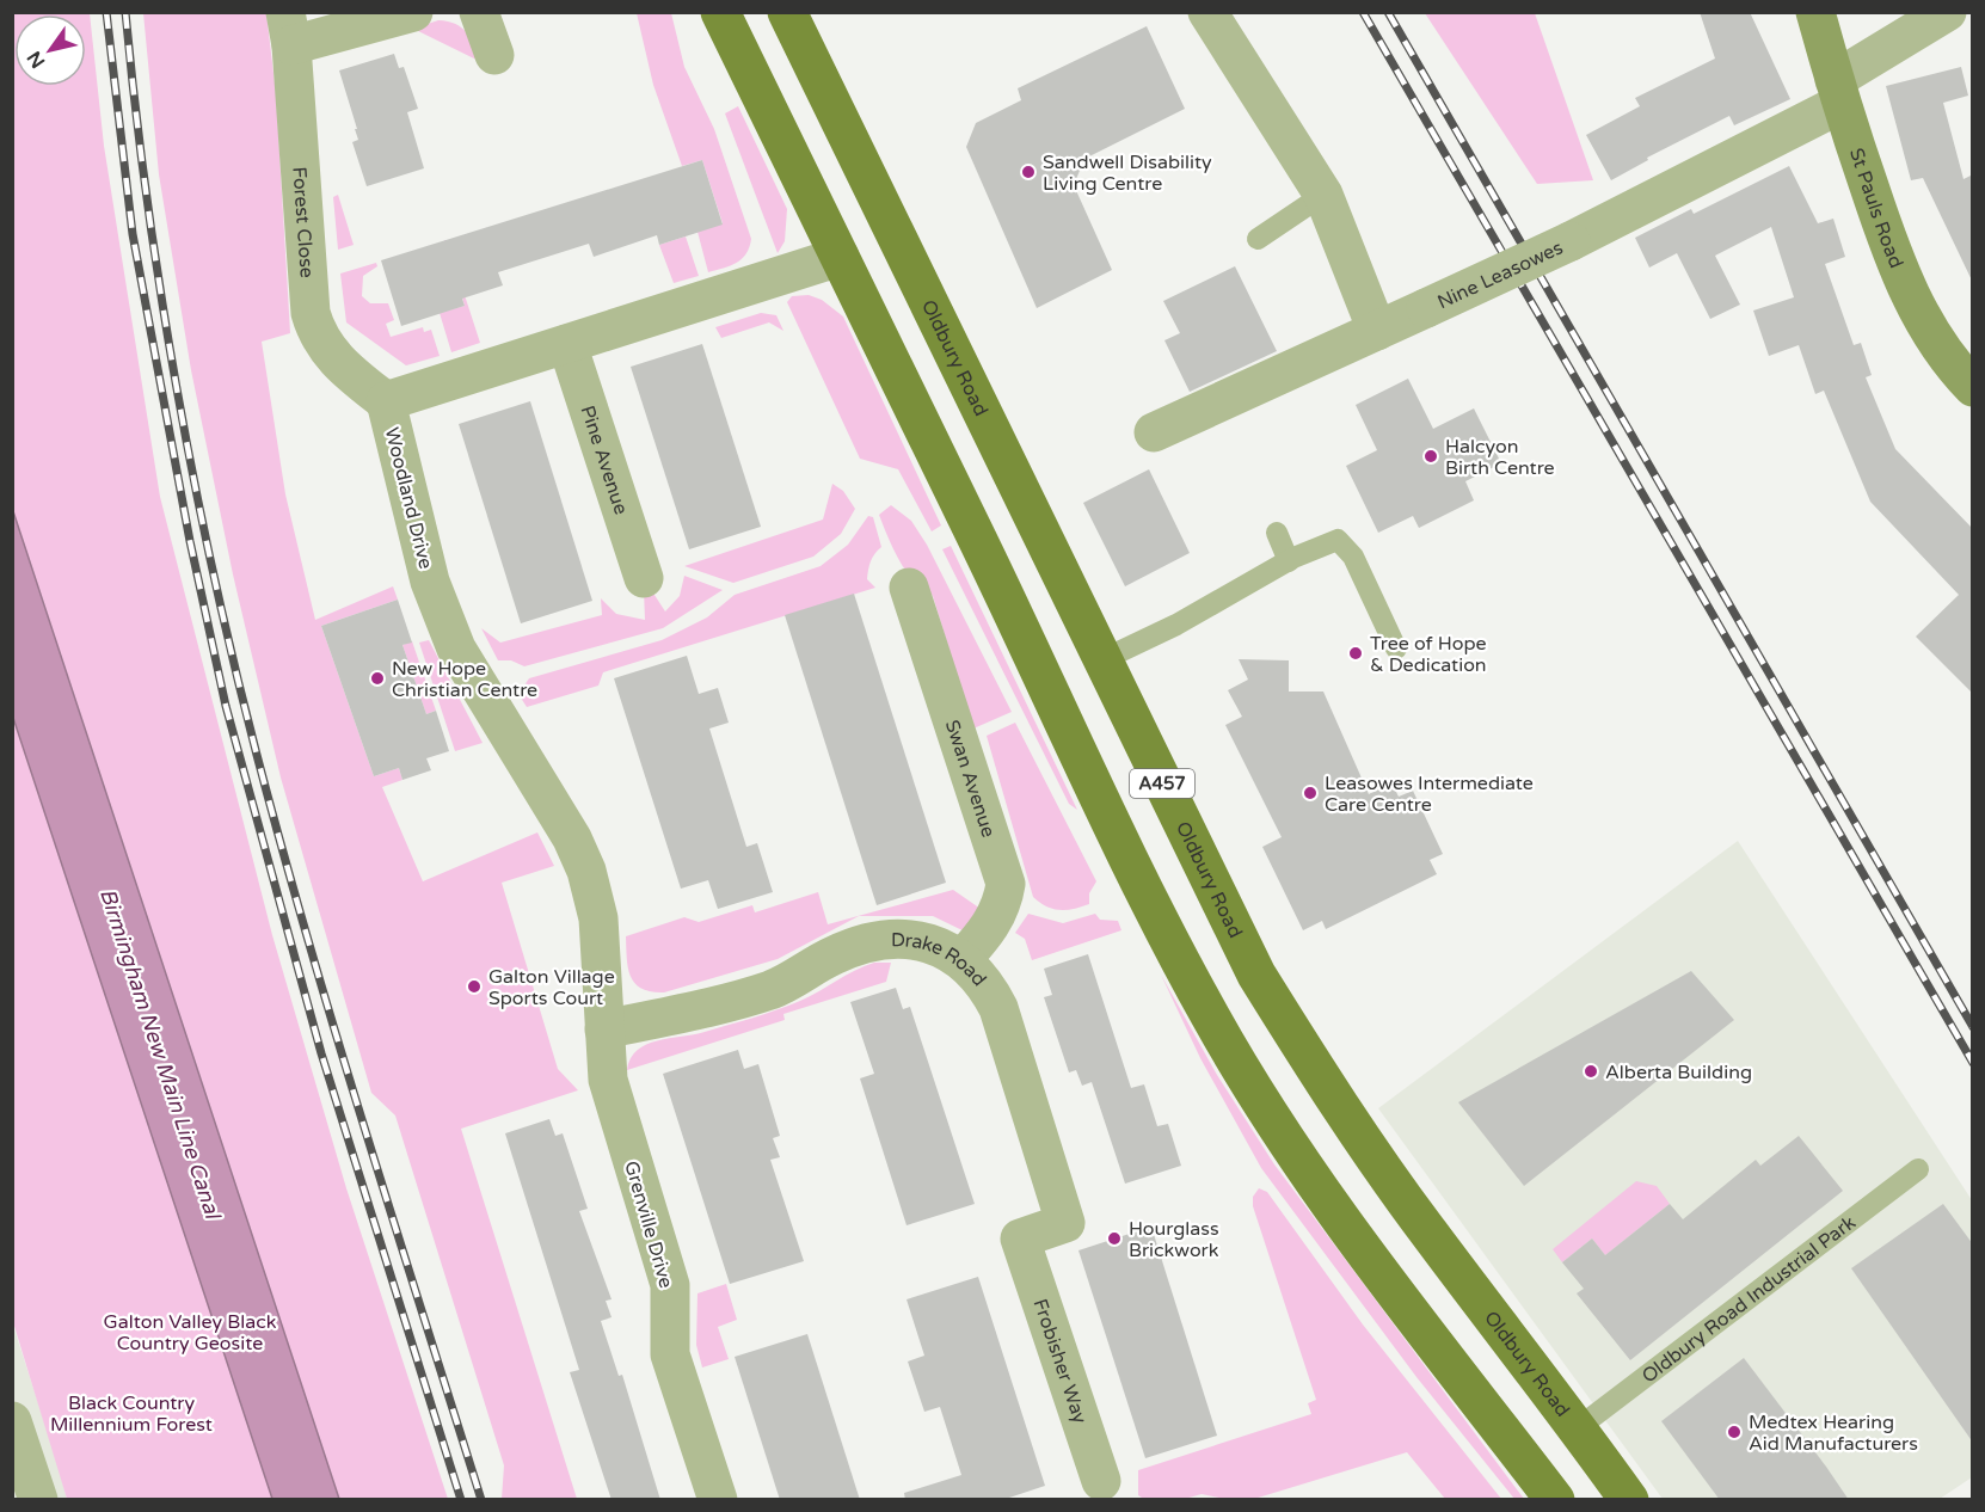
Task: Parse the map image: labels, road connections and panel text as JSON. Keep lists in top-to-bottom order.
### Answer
{
  "streets": {
    "main road": ["St Pauls Road", "Oldbury Road", "A457"],
    "street": [
      "Forest Close",
      "Nine Leasowes",
      "Pine Avenue",
      "Woodland Drive",
      "Swan Avenue",
      "Drake Road",
      "Grenville Drive",
      "Frobisher Way"
    ],
    "lane": ["Oldbury Road Industrial Park"]
  },
  "crossings": [
    ["St Pauls Road", "Nine Leasowes"],
    ["Forest Close", "Woodland Drive"],
    ["Oldbury Road", "Oldbury Road Industrial Park"],
    ["Pine Avenue", "Woodland Drive"],
    ["Woodland Drive", "A457"],
    ["Woodland Drive", "Drake Road"],
    ["Woodland Drive", "Grenville Drive"],
    ["Swan Avenue", "Drake Road"],
    ["Drake Road", "Grenville Drive"],
    ["Drake Road", "Frobisher Way"]
  ],
  "water": ["Birmingham New Main Line Canal"],
  "parks": ["Galton Valley Black Country Geosite", "Black Country Millennium Forest"],
  "places": [
    "Sandwell Disability Living Centre",
    "Halcyon Birth Centre",
    "Tree of Hope & Dedication",
    "New Hope Christian Centre",
    "Leasowes Intermediate Care Centre",
    "Galton Village Sports Court",
    "Alberta Building",
    "Hourglass Brickwork",
    "Medtex Hearing Aid Manufacturers"
  ],
  "north": "bottom left"
}
